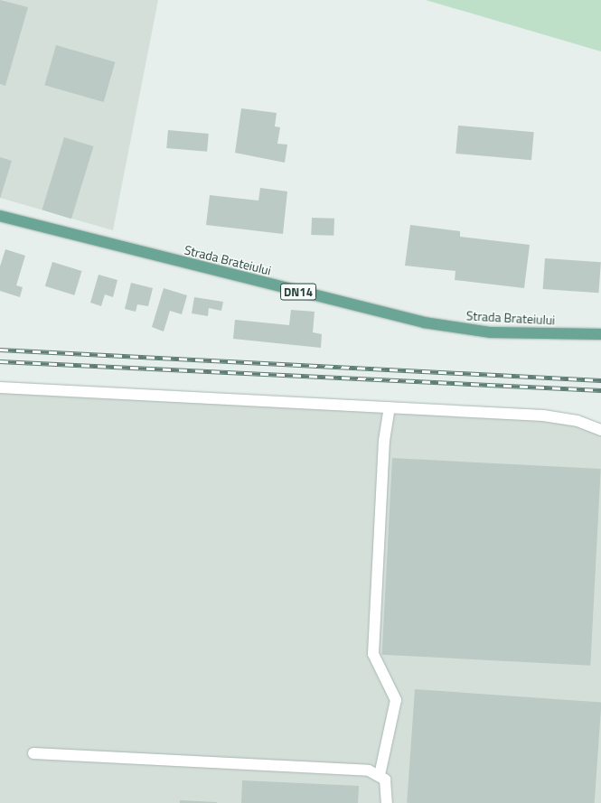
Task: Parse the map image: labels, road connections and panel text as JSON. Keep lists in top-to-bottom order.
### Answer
{
  "streets": {
    "main road": ["Strada Brateiului", "DN14"]
  }
}
